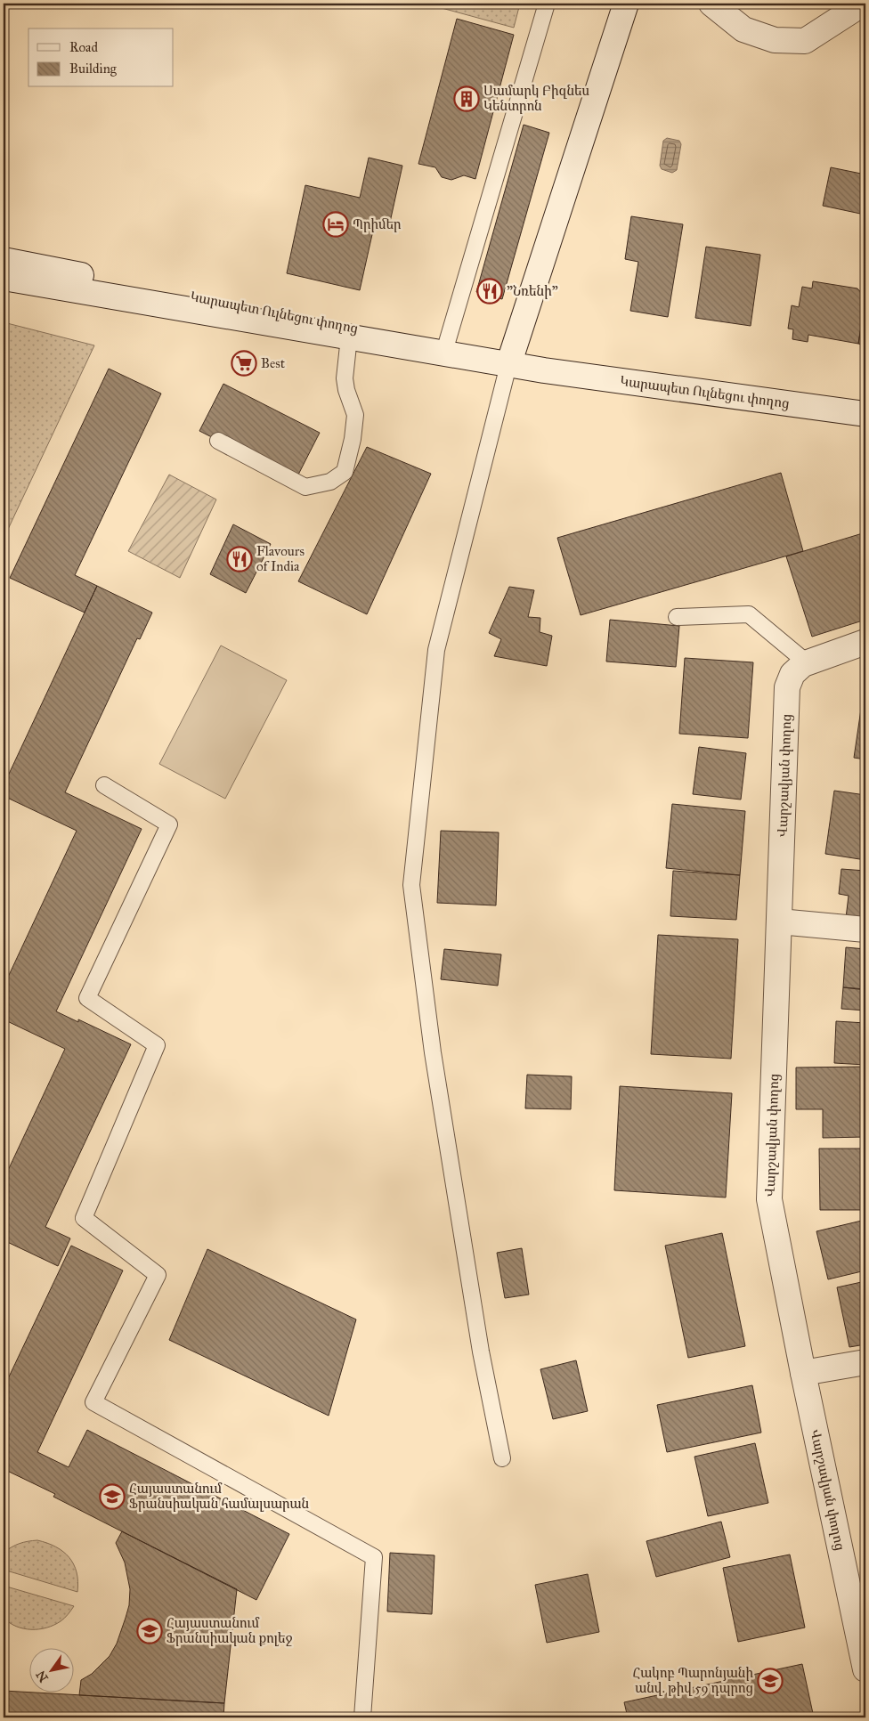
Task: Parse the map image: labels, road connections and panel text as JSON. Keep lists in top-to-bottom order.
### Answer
{
  "streets": {
    "street": ["Կարապետ Ուլնեցու փողոց", "Վարշավյան փողոց"]
  },
  "places": {
    "building": ["Սամարկ Բիզնես Կենտրոն"],
    "hotel": ["Պրիմեր"],
    "restaurant": ["\"Նռենի\"", "Flavours of India"],
    "supermarket": ["Best"],
    "school or university": ["Հայաստանում Ֆրանսիական համալսարան", "Հայաստանում Ֆրանսիական քոլեջ", "Հակոբ Պարոնյանի անվ. թիվ 59 դպրոց"]
  },
  "legend": ["Road", "Building"],
  "north": "bottom left"
}
